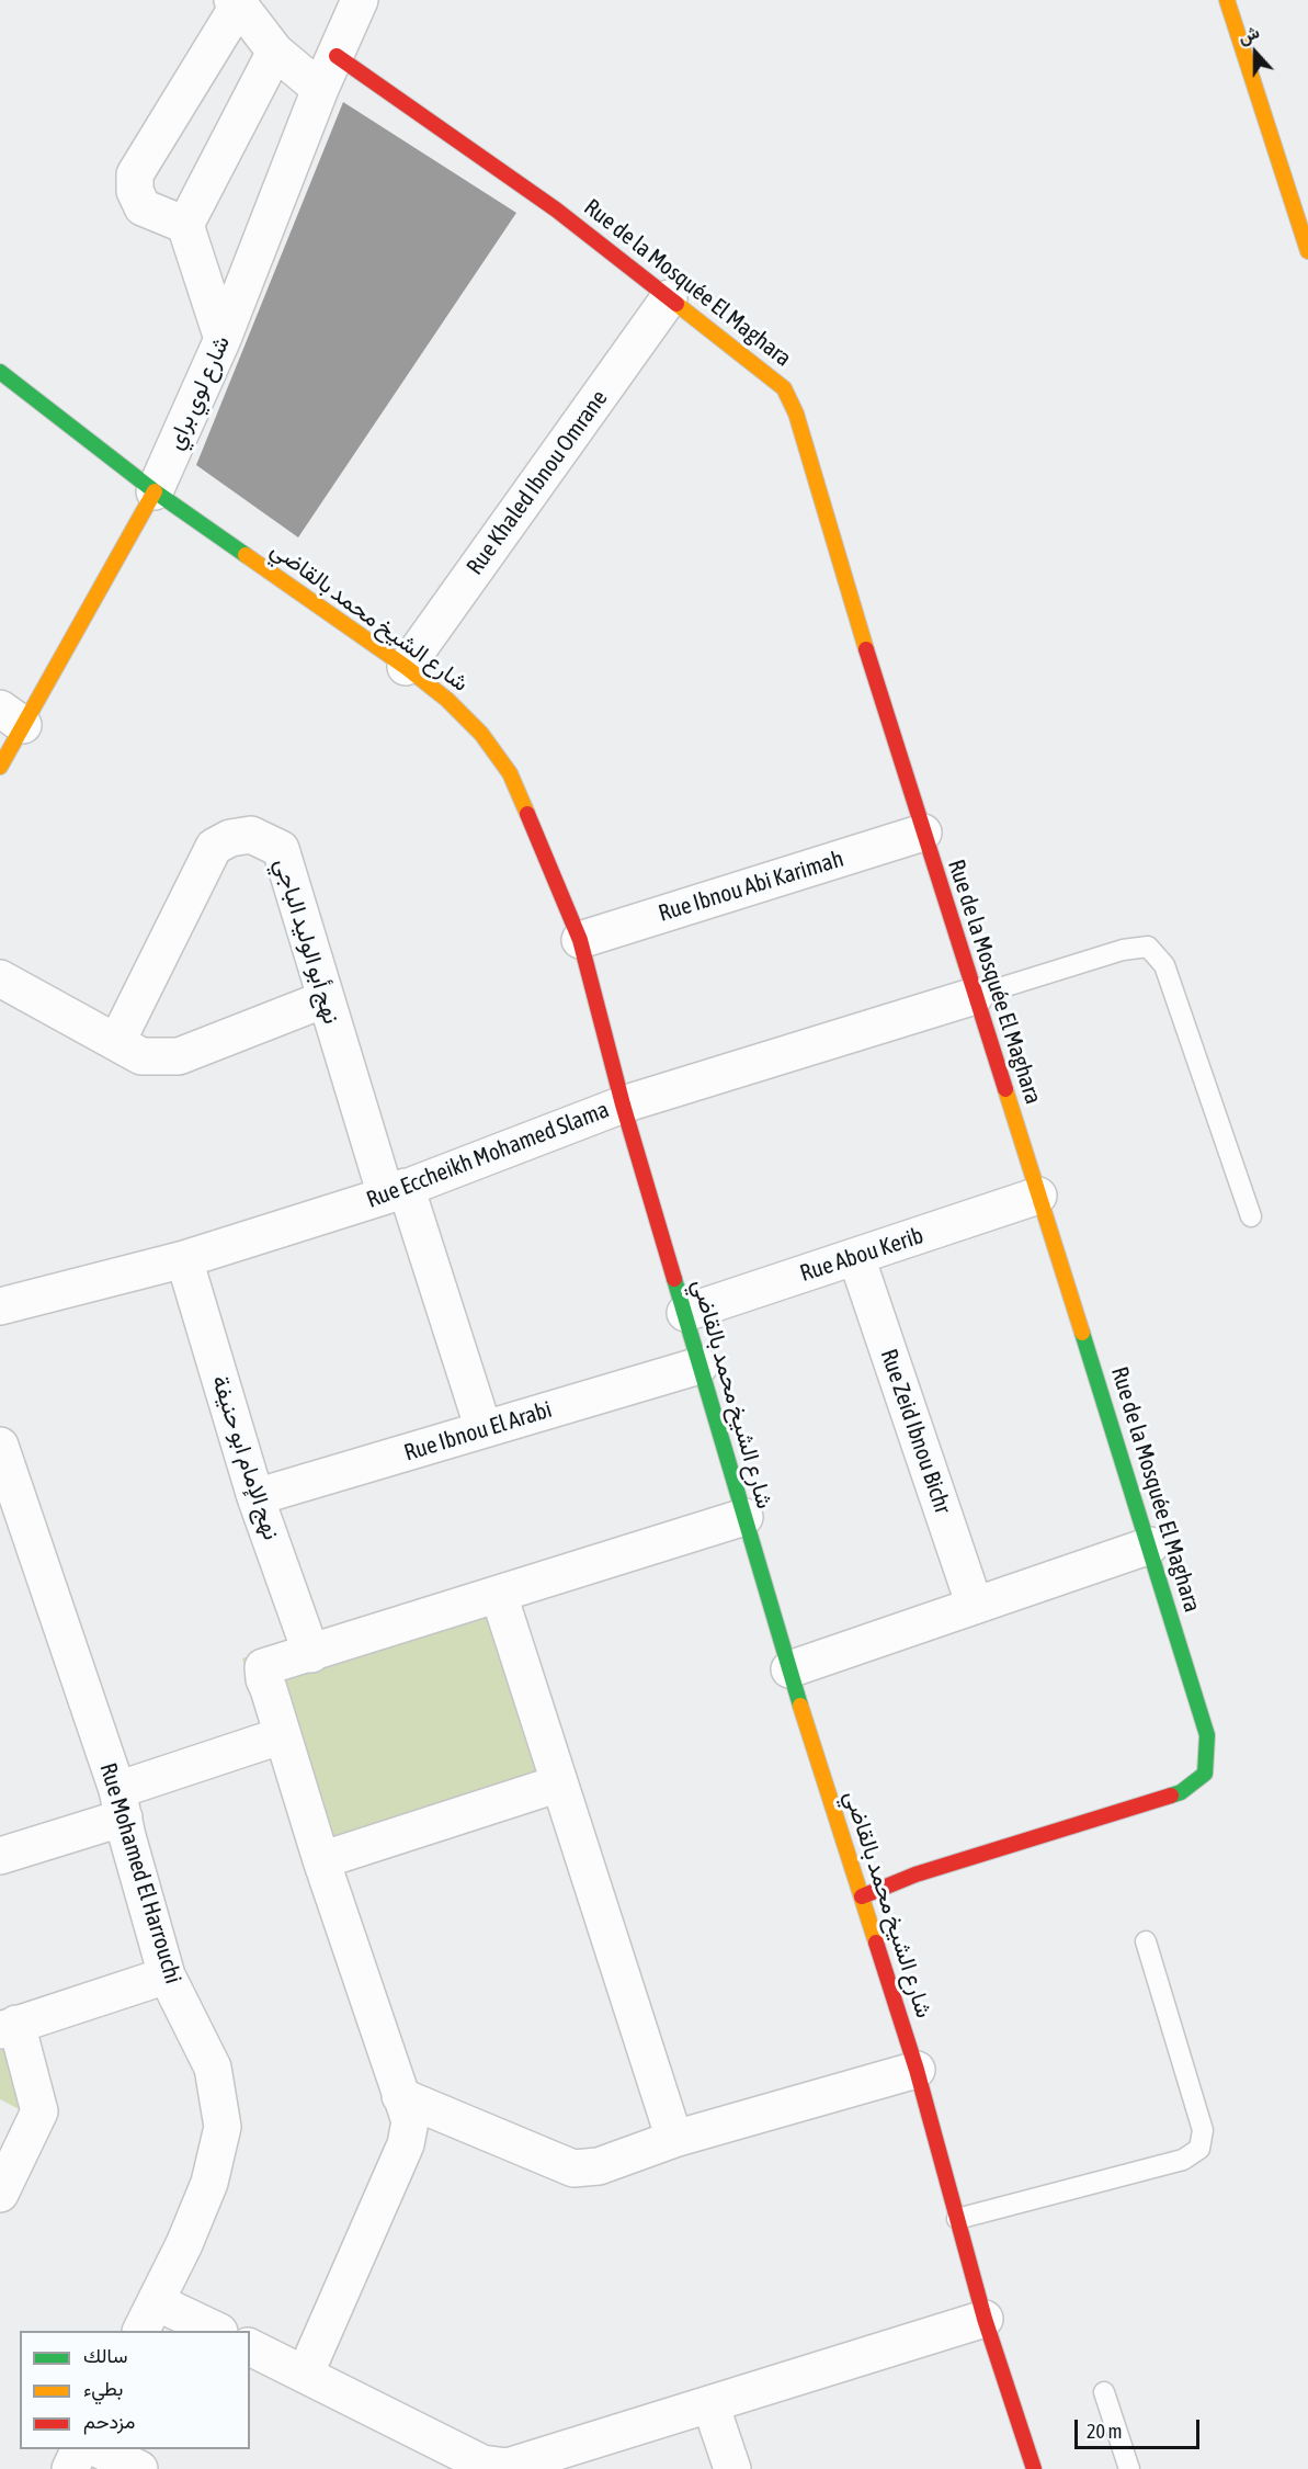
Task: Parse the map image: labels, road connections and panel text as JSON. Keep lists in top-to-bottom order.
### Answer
{
  "streets": {
    "main road": ["Rue de la Mosquée El Maghara", "شارع لوي براي", "شارع الشيخ محمد بالقاضي"],
    "street": [
      "Rue Khaled Ibnou Omrane",
      "Rue Ibnou Abi Karimah",
      "نهج أبو الوليد الباجي",
      "Rue Eccheikh Mohamed Slama",
      "Rue Abou Kerib",
      "Rue Ibnou El Arabi",
      "Rue Zeid Ibnou Bichr",
      "نهج الإمام ابو حنيفة",
      "Rue Mohamed El Harrouchi"
    ]
  },
  "crossings": [
    ["Rue de la Mosquée El Maghara", "شارع لوي براي"],
    ["Rue de la Mosquée El Maghara", "Rue Khaled Ibnou Omrane"],
    ["Rue de la Mosquée El Maghara", "شارع الشيخ محمد بالقاضي"],
    ["Rue de la Mosquée El Maghara", "Rue Ibnou Abi Karimah"],
    ["Rue de la Mosquée El Maghara", "Rue Eccheikh Mohamed Slama"],
    ["Rue de la Mosquée El Maghara", "Rue Abou Kerib"],
    ["شارع لوي براي", "شارع الشيخ محمد بالقاضي"],
    ["Rue Khaled Ibnou Omrane", "شارع الشيخ محمد بالقاضي"],
    ["شارع الشيخ محمد بالقاضي", "Rue Ibnou Abi Karimah"],
    ["شارع الشيخ محمد بالقاضي", "Rue Eccheikh Mohamed Slama"],
    ["شارع الشيخ محمد بالقاضي", "Rue Abou Kerib"],
    ["شارع الشيخ محمد بالقاضي", "Rue Ibnou El Arabi"],
    ["نهج أبو الوليد الباجي", "Rue Eccheikh Mohamed Slama"],
    ["نهج أبو الوليد الباجي", "Rue Ibnou El Arabi"],
    ["Rue Eccheikh Mohamed Slama", "نهج الإمام ابو حنيفة"],
    ["Rue Abou Kerib", "Rue Zeid Ibnou Bichr"],
    ["Rue Ibnou El Arabi", "نهج الإمام ابو حنيفة"]
  ],
  "legend": ["سالك", "بطيء", "مزدحم"],
  "scale_bar": "20 m",
  "north": "top"
}
